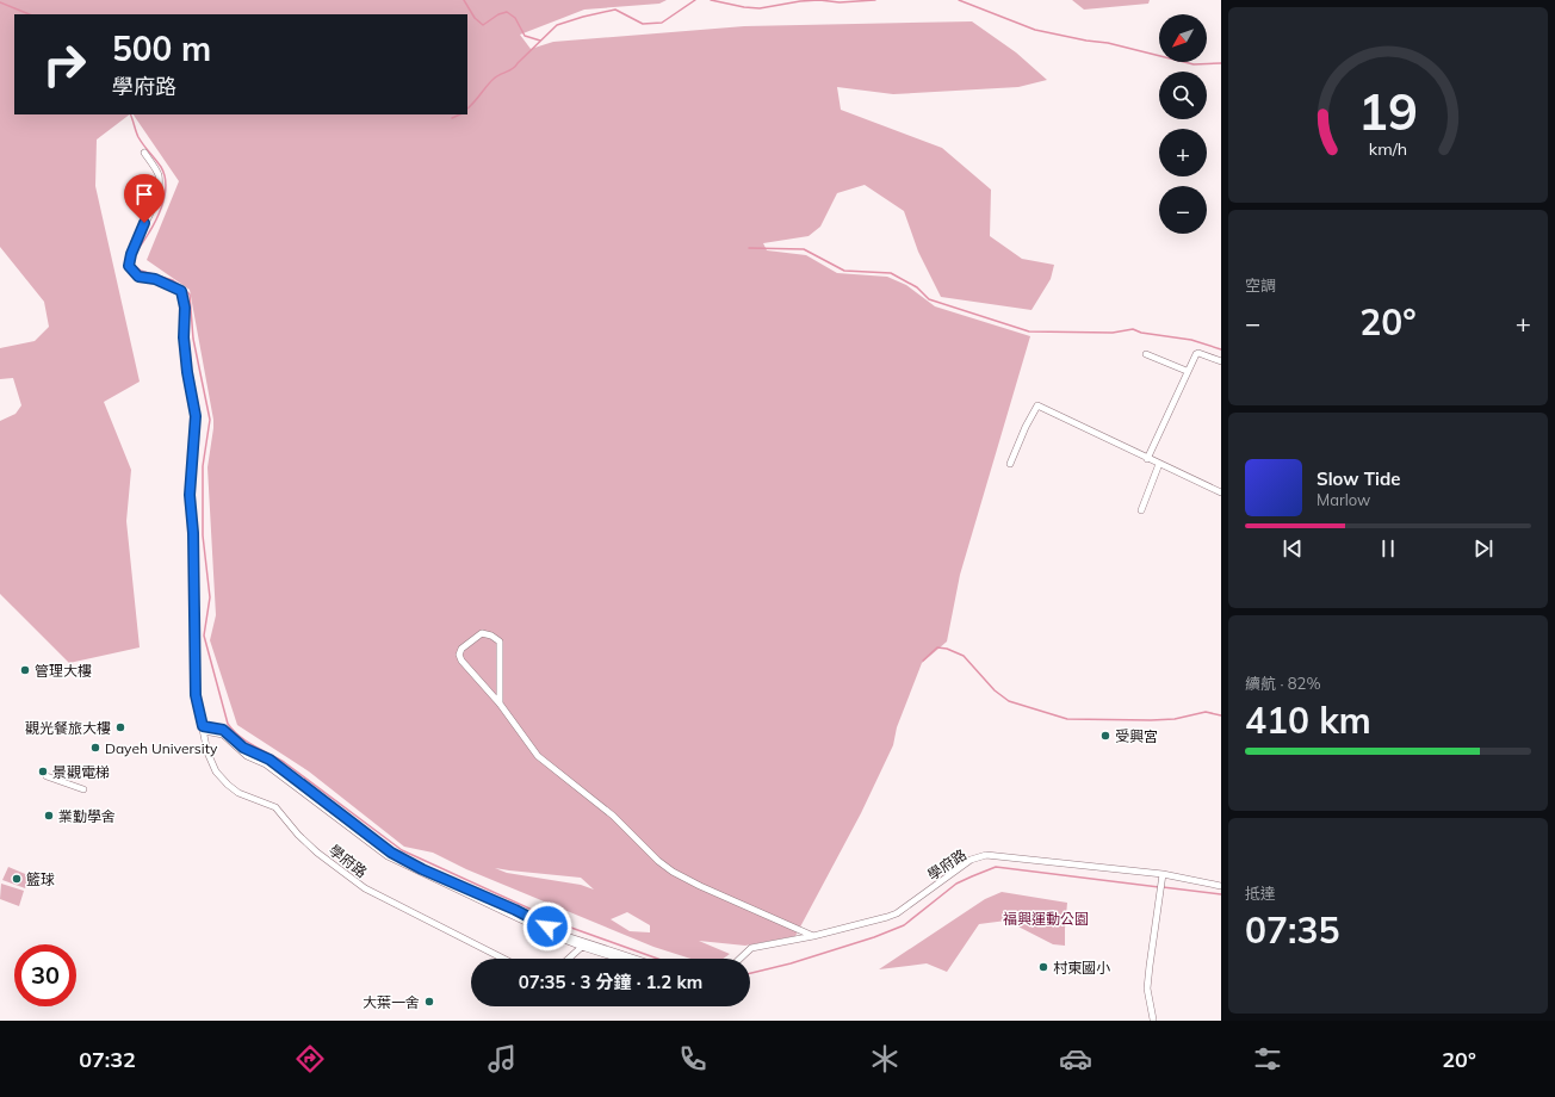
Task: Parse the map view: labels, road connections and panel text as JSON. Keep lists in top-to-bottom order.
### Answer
{
  "streets": {
    "street": ["學府路"]
  },
  "parks": ["福興運動公園"],
  "places": [
    "管理大樓",
    "觀光餐旅大樓",
    "受興宮",
    "Dayeh University",
    "景觀電梯",
    "業勤學舍",
    "籃球",
    "村東國小",
    "大葉一舍"
  ],
  "north": "bottom left",
  "page": {
    "map_buttons": ["+", "−"],
    "turn": ["500 m", "學府路"],
    "tile": [
      "空調",
      ["續航 · 82%", "410 km"],
      ["抵達", "07:35"]
    ],
    "heat": ["−", "20°", "+"],
    "song": ["Slow Tide", "Marlow"],
    "limit": "30",
    "trip": "07:35 · 3 分鐘 · 1.2 km",
    "tabs": ["07:32", "20°"],
    "gauge": ["19", "km/h"]
  }
}
